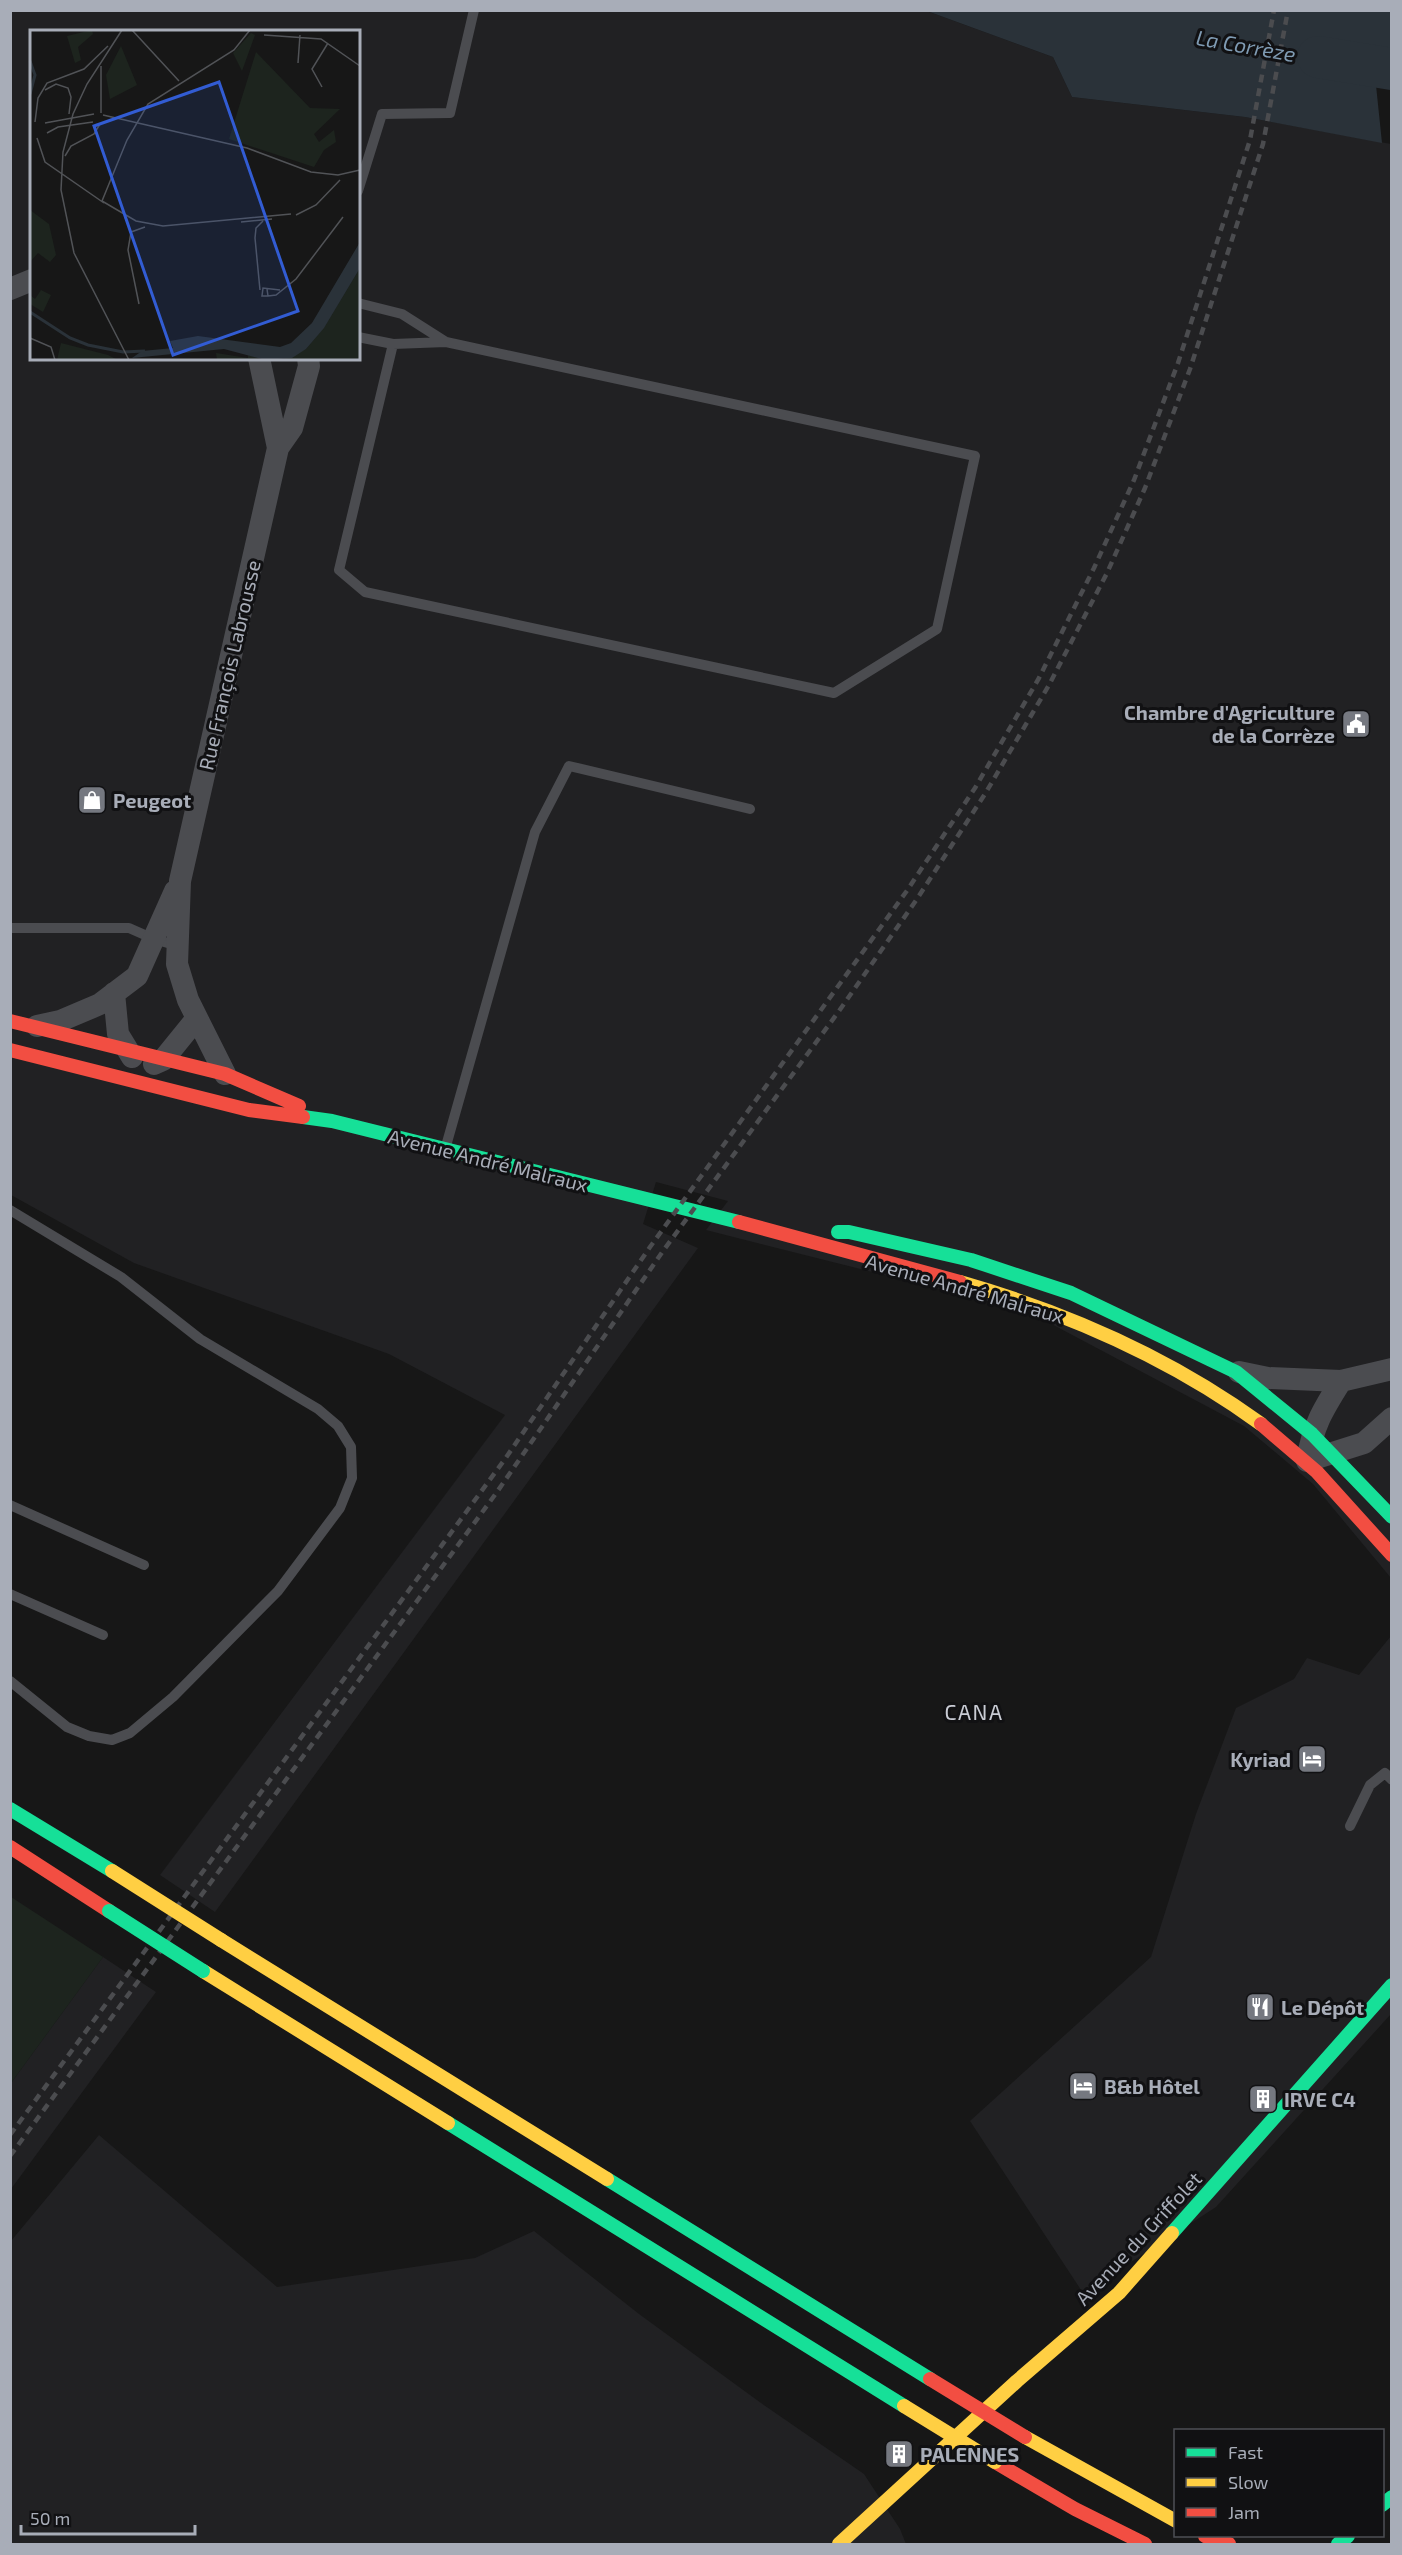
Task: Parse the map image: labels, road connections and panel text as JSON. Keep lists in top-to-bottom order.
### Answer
{
  "streets": {
    "main road": ["Avenue André Malraux", "Avenue du Griffolet"],
    "street": ["Rue François Labrousse"]
  },
  "crossings": [
    ["Rue François Labrousse", "Avenue André Malraux"]
  ],
  "districts": ["CANA"],
  "water": ["La Corrèze"],
  "places": {
    "public building": ["Chambre d'Agriculture de la Corrèze"],
    "shop": ["Peugeot"],
    "hotel": ["Kyriad", "B&b Hôtel"],
    "restaurant": ["Le Dépôt"],
    "building": ["IRVE C4", "PALENNES"]
  },
  "legend": ["Fast", "Slow", "Jam"],
  "scale_bar": "50 m"
}
